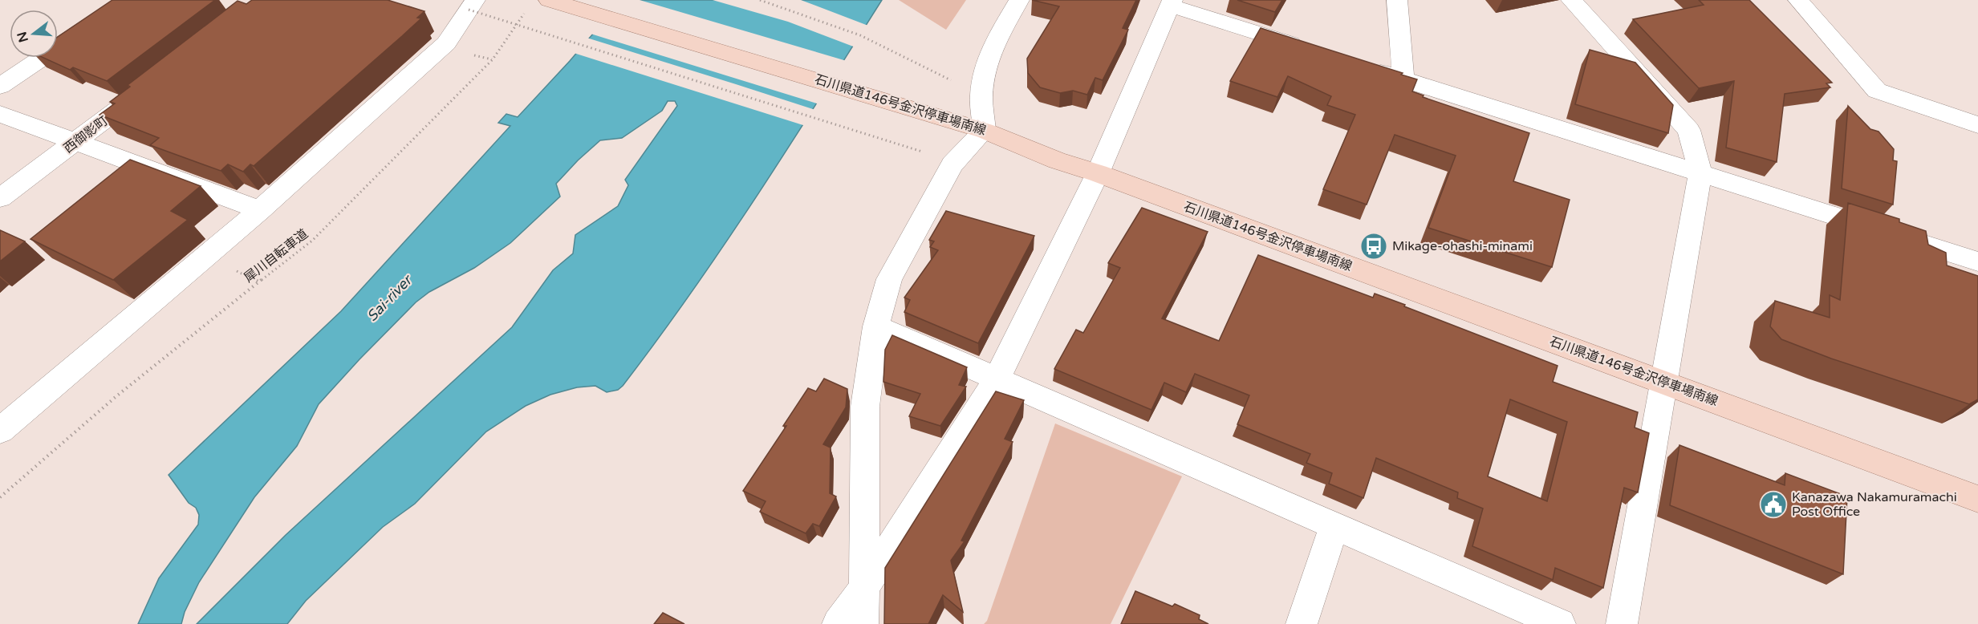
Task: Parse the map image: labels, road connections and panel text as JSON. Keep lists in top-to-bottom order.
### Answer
{
  "streets": {
    "main road": ["石川県道146号金沢停車場南線"],
    "street": ["西御影町"],
    "path": ["犀川自転車道"]
  },
  "crossings": [
    ["石川県道146号金沢停車場南線", "犀川自転車道"]
  ],
  "water": ["Sai-river"],
  "places": {
    "bus stop": ["Mikage-ohashi-minami"],
    "public building": ["Kanazawa Nakamuramachi Post Office"]
  },
  "north": "left"
}
